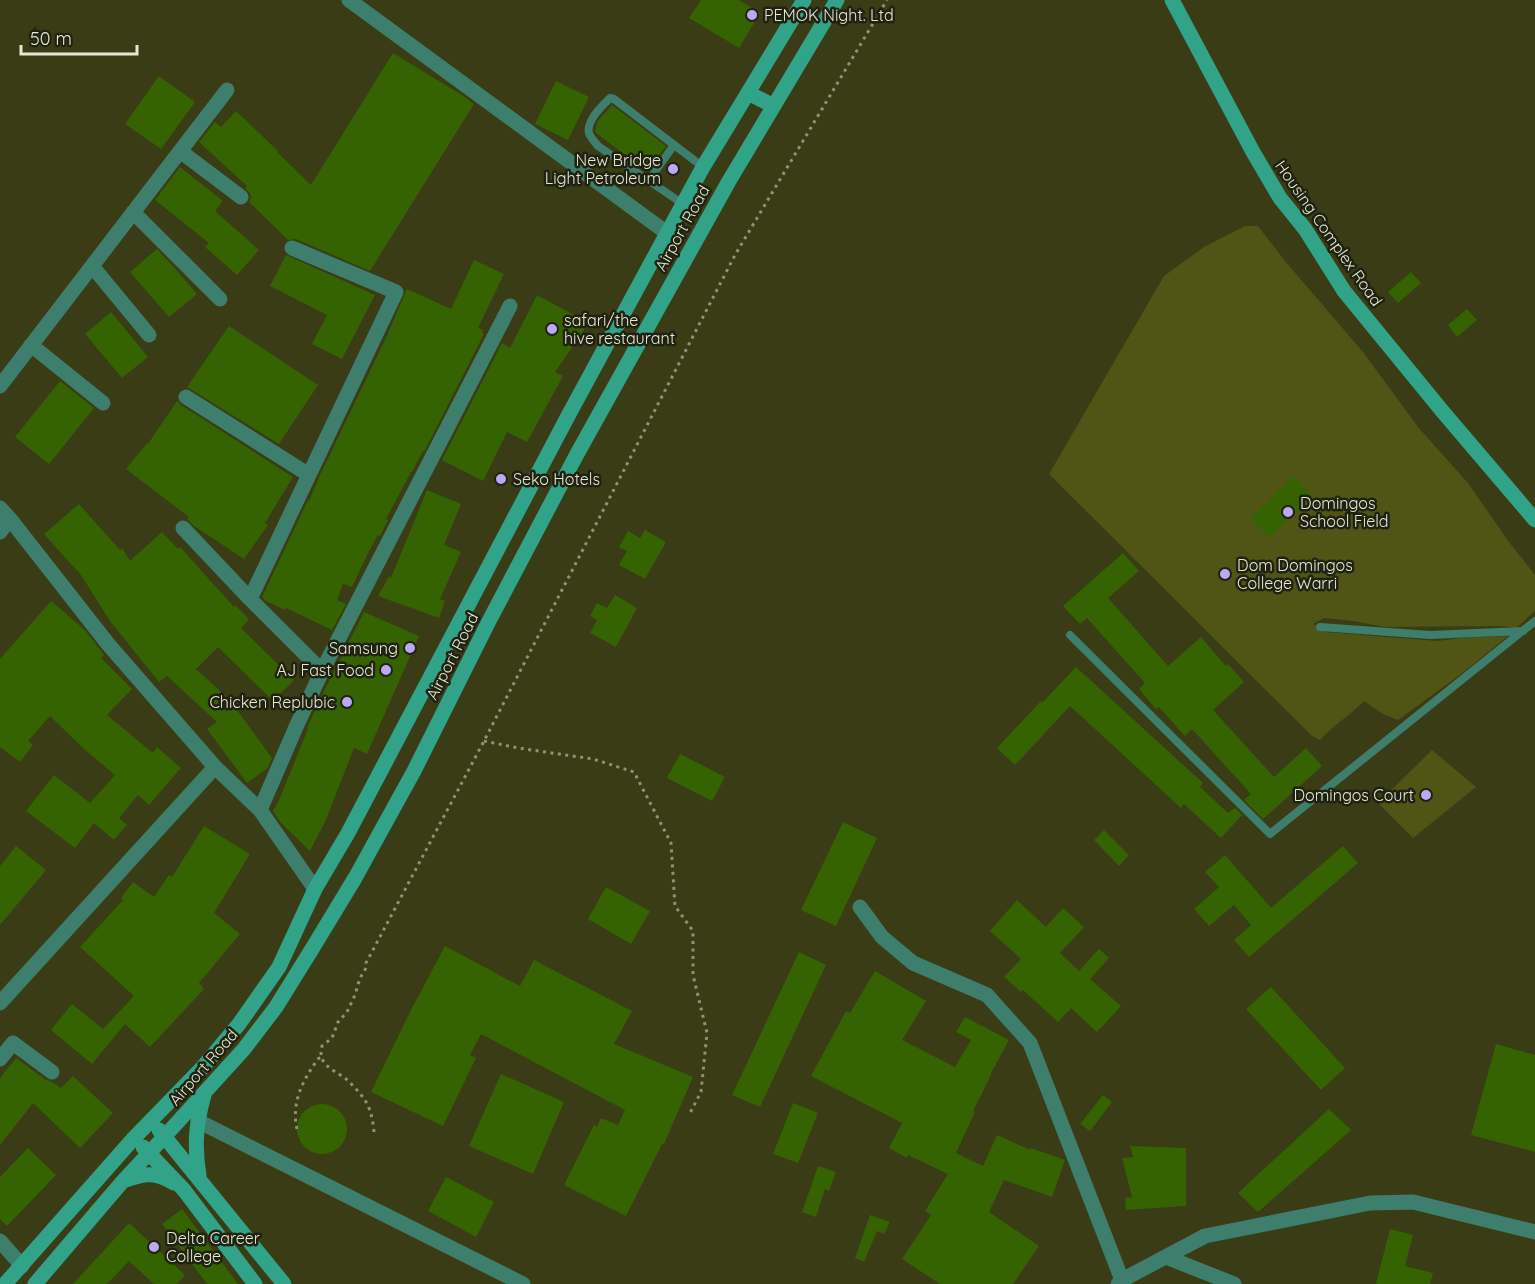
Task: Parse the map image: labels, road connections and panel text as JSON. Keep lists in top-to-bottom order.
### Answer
{
  "streets": {
    "main road": ["Airport Road", "Housing Complex Road"]
  },
  "places": [
    "PEMOK Night. Ltd",
    "New Bridge Light Petroleum",
    "safari/the hive restaurant",
    "Seko Hotels",
    "Domingos School Field",
    "Dom Domingos College Warri",
    "Samsung",
    "AJ Fast Food",
    "Chicken Replubic",
    "Domingos Court",
    "Delta Career College"
  ],
  "scale_bar": "50 m"
}
